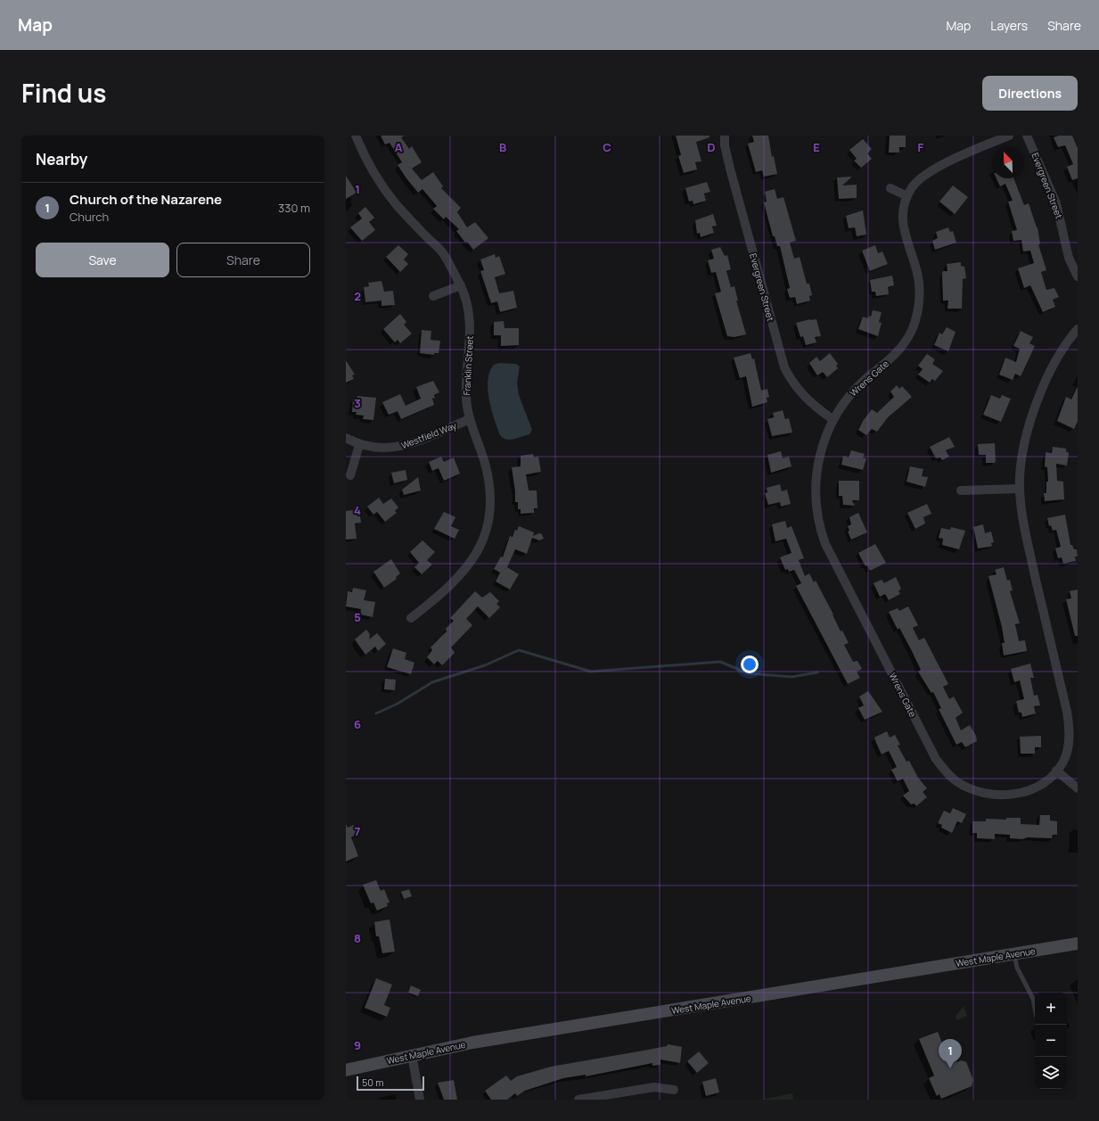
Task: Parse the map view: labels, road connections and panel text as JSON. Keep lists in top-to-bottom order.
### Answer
{
  "streets": {
    "main road": ["West Maple Avenue"],
    "street": [
      "Evergreen Street",
      "Franklin Street",
      "Wrens Gate",
      "Westfield Way"
    ]
  },
  "crossings": [
    ["Evergreen Street", "Wrens Gate"],
    ["Franklin Street", "Westfield Way"]
  ],
  "scale_bar": "50 m",
  "north": "top left",
  "page": {
    "header": "Map",
    "nav": ["Map", "Layers", "Share"],
    "title": "Find us",
    "buttons": [
      "Directions",
      ["Save", "Share"]
    ],
    "heading": "Nearby",
    "list": [
      {
        "mark": "1",
        "name": "Church of the Nazarene",
        "note": "Church",
        "value": "330 m"
      }
    ],
    "map_buttons": ["+", "−"],
    "pins": "1",
    "scale": "50 m"
  },
  "grid": {
    "columns": [
      "A",
      "B",
      "C",
      "D",
      "E",
      "F"
    ],
    "rows": [
      "1",
      "2",
      "3",
      "4",
      "5",
      "6",
      "7",
      "8",
      "9"
    ]
  }
}
